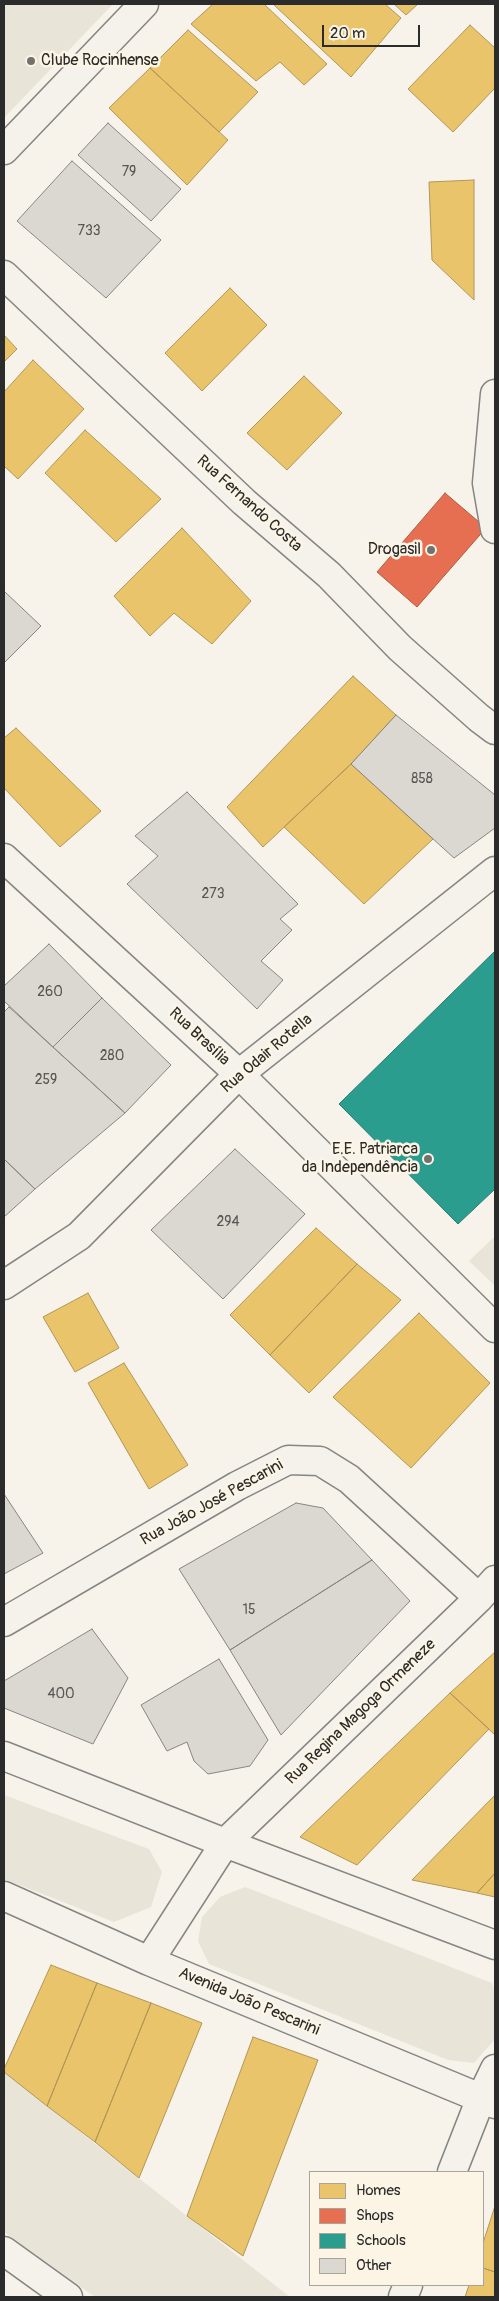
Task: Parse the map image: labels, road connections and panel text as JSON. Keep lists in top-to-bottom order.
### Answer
{
  "streets": {
    "street": [
      "Rua Fernando Costa",
      "Rua Brasília",
      "Rua Odair Rotella",
      "Rua João José Pescarini",
      "Rua Regina Magoga Ormeneze",
      "Avenida João Pescarini"
    ]
  },
  "crossings": [
    ["Rua Brasília", "Rua Odair Rotella"],
    ["Rua João José Pescarini", "Rua Regina Magoga Ormeneze"],
    ["Rua Regina Magoga Ormeneze", "Avenida João Pescarini"]
  ],
  "places": ["Clube Rocinhense", "Drogasil", "E.E. Patriarca da Independência"],
  "house_numbers": [
    "79",
    "733",
    "858",
    "273",
    "260",
    "280",
    "259",
    "294",
    "15",
    "400"
  ],
  "legend": [
    "Homes",
    "Shops",
    "Schools",
    "Other"
  ],
  "scale_bar": "20 m"
}
